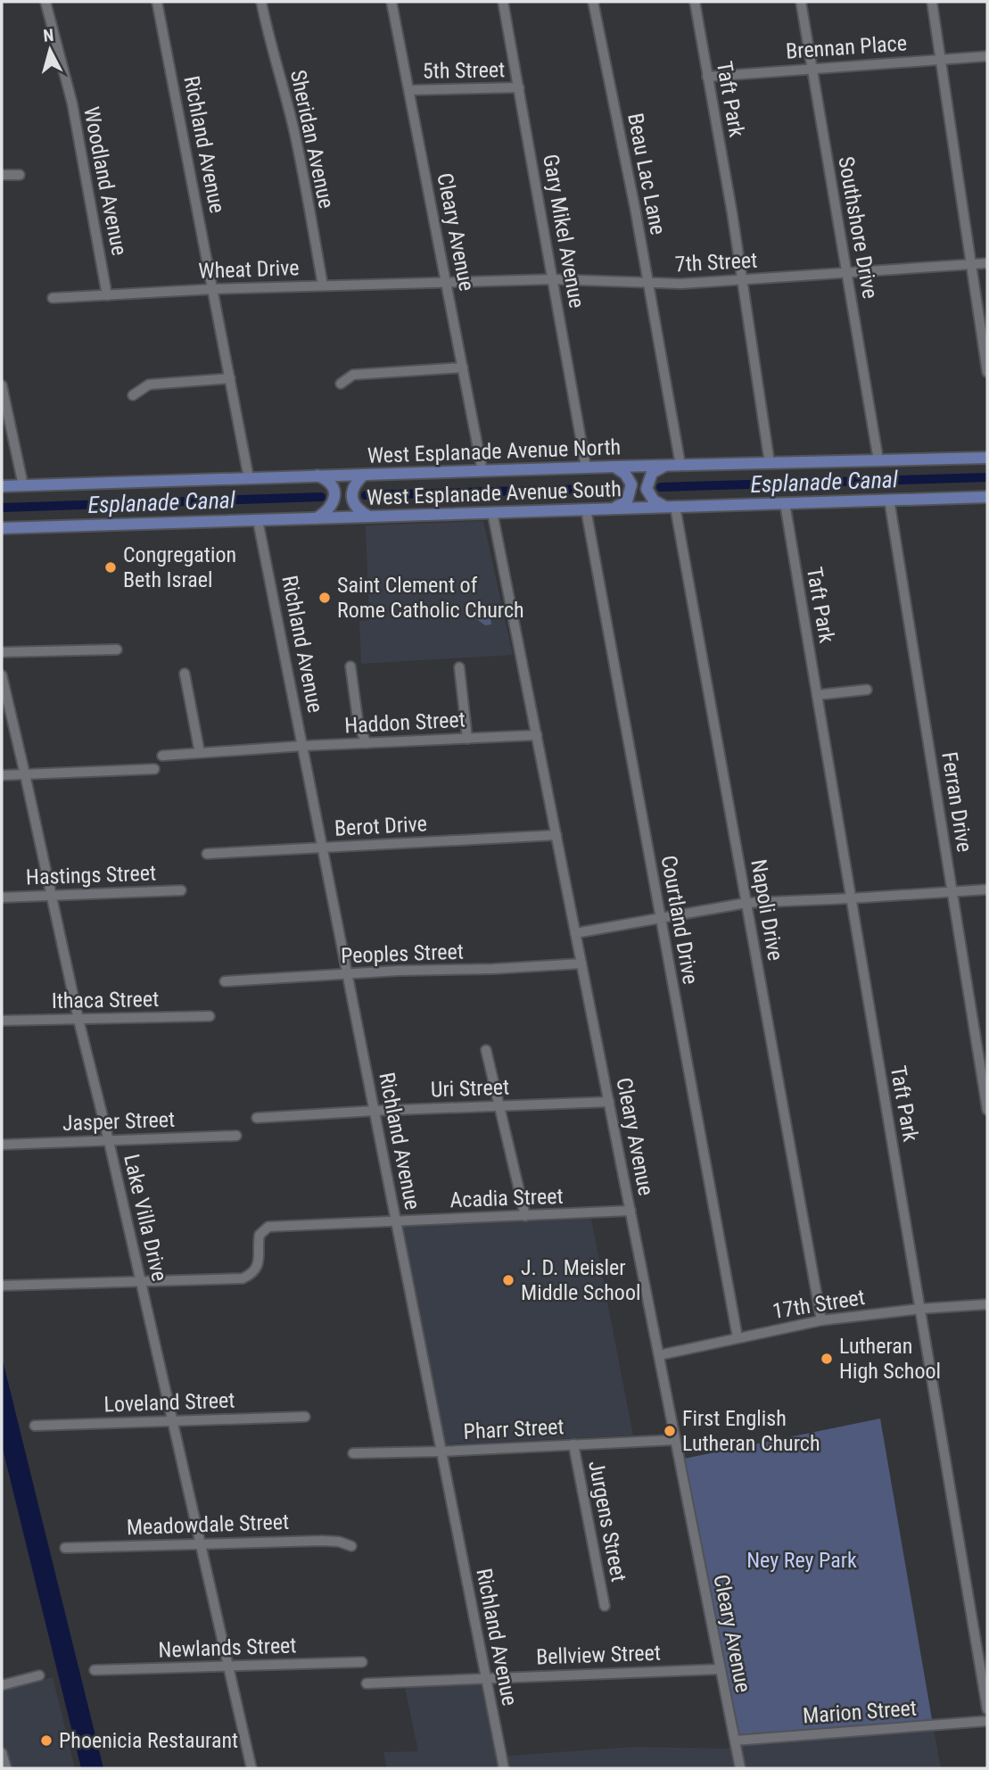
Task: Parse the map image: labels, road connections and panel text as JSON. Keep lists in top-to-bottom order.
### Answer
{
  "streets": {
    "main road": ["West Esplanade Avenue North", "West Esplanade Avenue South"],
    "street": [
      "Brennan Place",
      "5th Street",
      "Taft Park",
      "Sheridan Avenue",
      "Richland Avenue",
      "Beau Lac Lane",
      "Woodland Avenue",
      "Southshore Drive",
      "Gary Mikel Avenue",
      "Cleary Avenue",
      "7th Street",
      "Wheat Drive",
      "Haddon Street",
      "Ferran Drive",
      "Berot Drive",
      "Hastings Street",
      "Napoli Drive",
      "Courtland Drive",
      "Peoples Street",
      "Ithaca Street",
      "Uri Street",
      "Jasper Street",
      "Acadia Street",
      "Lake Villa Drive",
      "17th Street",
      "Loveland Street",
      "Pharr Street",
      "Jurgens Street",
      "Meadowdale Street",
      "Newlands Street",
      "Bellview Street",
      "Marion Street"
    ]
  },
  "crossings": [
    ["Brennan Place", "Taft Park"],
    ["Brennan Place", "Southshore Drive"],
    ["5th Street", "Gary Mikel Avenue"],
    ["5th Street", "Cleary Avenue"],
    ["Taft Park", "7th Street"],
    ["Taft Park", "West Esplanade Avenue North"],
    ["Taft Park", "West Esplanade Avenue South"],
    ["Taft Park", "17th Street"],
    ["Sheridan Avenue", "Wheat Drive"],
    ["Richland Avenue", "Wheat Drive"],
    ["Richland Avenue", "West Esplanade Avenue North"],
    ["Richland Avenue", "West Esplanade Avenue South"],
    ["Richland Avenue", "Haddon Street"],
    ["Richland Avenue", "Berot Drive"],
    ["Richland Avenue", "Peoples Street"],
    ["Richland Avenue", "Uri Street"],
    ["Richland Avenue", "Acadia Street"],
    ["Richland Avenue", "Pharr Street"],
    ["Richland Avenue", "Bellview Street"],
    ["Beau Lac Lane", "7th Street"],
    ["Beau Lac Lane", "West Esplanade Avenue North"],
    ["Woodland Avenue", "Wheat Drive"],
    ["Southshore Drive", "7th Street"],
    ["Southshore Drive", "West Esplanade Avenue North"],
    ["Gary Mikel Avenue", "7th Street"],
    ["Gary Mikel Avenue", "West Esplanade Avenue North"],
    ["Cleary Avenue", "7th Street"],
    ["Cleary Avenue", "Wheat Drive"],
    ["Cleary Avenue", "West Esplanade Avenue North"],
    ["Cleary Avenue", "West Esplanade Avenue South"],
    ["Cleary Avenue", "Haddon Street"],
    ["Cleary Avenue", "Berot Drive"],
    ["Cleary Avenue", "Peoples Street"],
    ["Cleary Avenue", "Uri Street"],
    ["Cleary Avenue", "Acadia Street"],
    ["Cleary Avenue", "17th Street"],
    ["Cleary Avenue", "Pharr Street"],
    ["Cleary Avenue", "Bellview Street"],
    ["Cleary Avenue", "Marion Street"],
    ["7th Street", "Wheat Drive"],
    ["West Esplanade Avenue South", "Ferran Drive"],
    ["West Esplanade Avenue South", "Napoli Drive"],
    ["West Esplanade Avenue South", "Courtland Drive"],
    ["Hastings Street", "Lake Villa Drive"],
    ["Napoli Drive", "17th Street"],
    ["Courtland Drive", "17th Street"],
    ["Ithaca Street", "Lake Villa Drive"],
    ["Jasper Street", "Lake Villa Drive"],
    ["Acadia Street", "Lake Villa Drive"],
    ["Lake Villa Drive", "Loveland Street"],
    ["Lake Villa Drive", "Meadowdale Street"],
    ["Lake Villa Drive", "Newlands Street"],
    ["Pharr Street", "Jurgens Street"]
  ],
  "water": ["Esplanade Canal"],
  "parks": ["Ney Rey Park"],
  "places": [
    "Congregation Beth Israel",
    "Saint Clement of Rome Catholic Church",
    "J. D. Meisler Middle School",
    "Lutheran High School",
    "First English Lutheran Church",
    "Phoenicia Restaurant"
  ],
  "north": "top"
}
